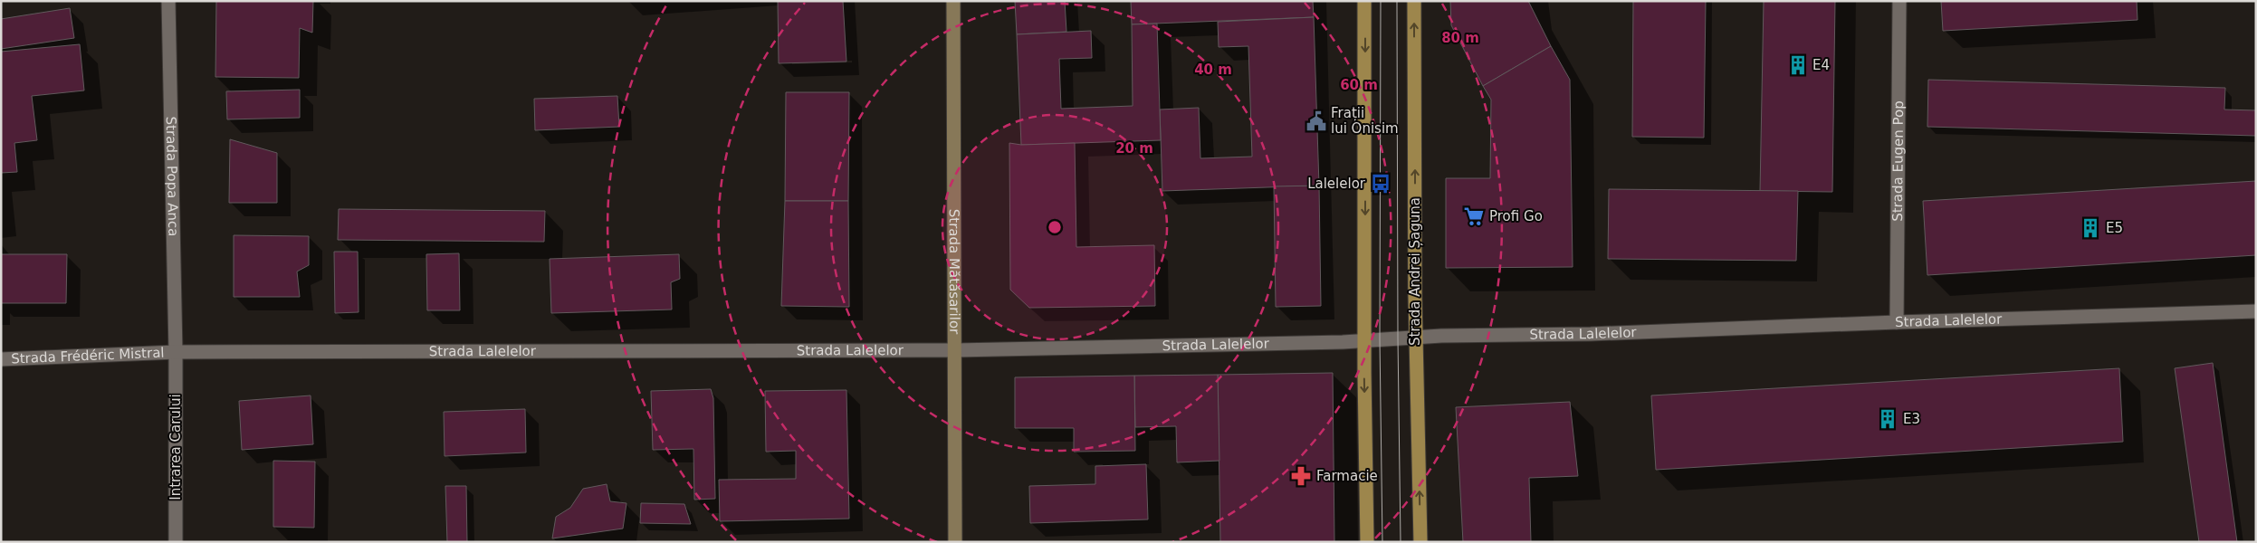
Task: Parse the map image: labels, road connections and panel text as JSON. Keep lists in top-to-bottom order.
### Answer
{
  "streets": {
    "main road": ["Strada Andrei Șaguna"],
    "street": [
      "Strada Eugen Pop",
      "Strada Popa Anca",
      "Strada Mătăsarilor",
      "Strada Lalelelor",
      "Strada Frédéric Mistral",
      "Intrarea Carului"
    ]
  },
  "crossings": [
    ["Strada Eugen Pop", "Strada Lalelelor"],
    ["Strada Popa Anca", "Strada Lalelelor"],
    ["Strada Popa Anca", "Strada Frédéric Mistral"],
    ["Strada Popa Anca", "Intrarea Carului"],
    ["Strada Mătăsarilor", "Strada Lalelelor"],
    ["Strada Andrei Șaguna", "Strada Lalelelor"],
    ["Strada Lalelelor", "Strada Frédéric Mistral"],
    ["Strada Lalelelor", "Intrarea Carului"],
    ["Strada Frédéric Mistral", "Intrarea Carului"]
  ],
  "places": {
    "building": ["E4", "E5", "E3"],
    "public building": ["Frații lui Onisim"],
    "bus stop": ["Lalelelor"],
    "supermarket": ["Profi Go"],
    "pharmacy": ["Farmacie"]
  },
  "rings": [
    "80 m",
    "40 m",
    "60 m",
    "20 m"
  ]
}
